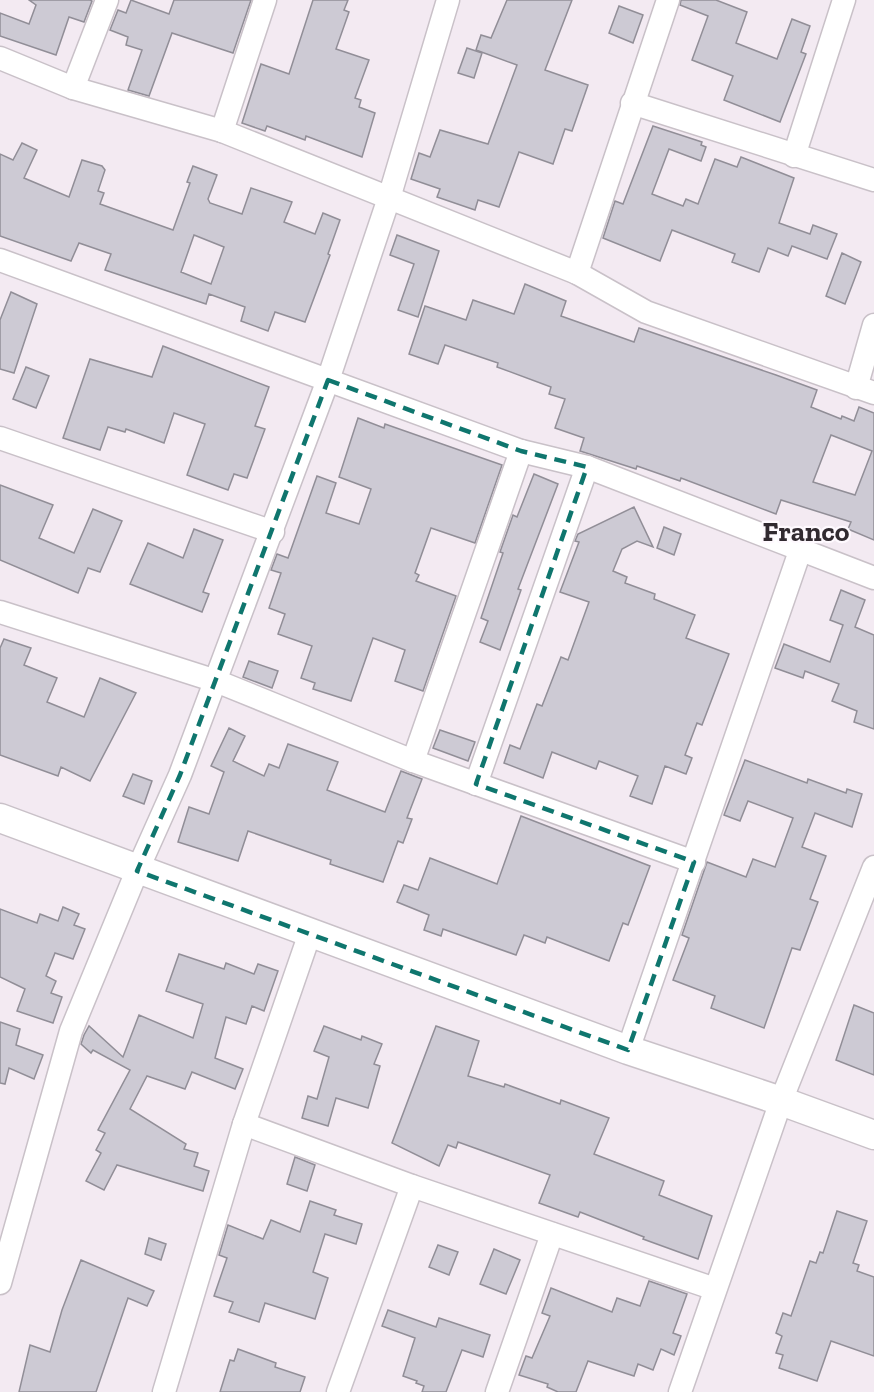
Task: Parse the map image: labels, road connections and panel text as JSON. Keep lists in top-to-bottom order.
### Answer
{
  "districts": ["Franco"]
}
